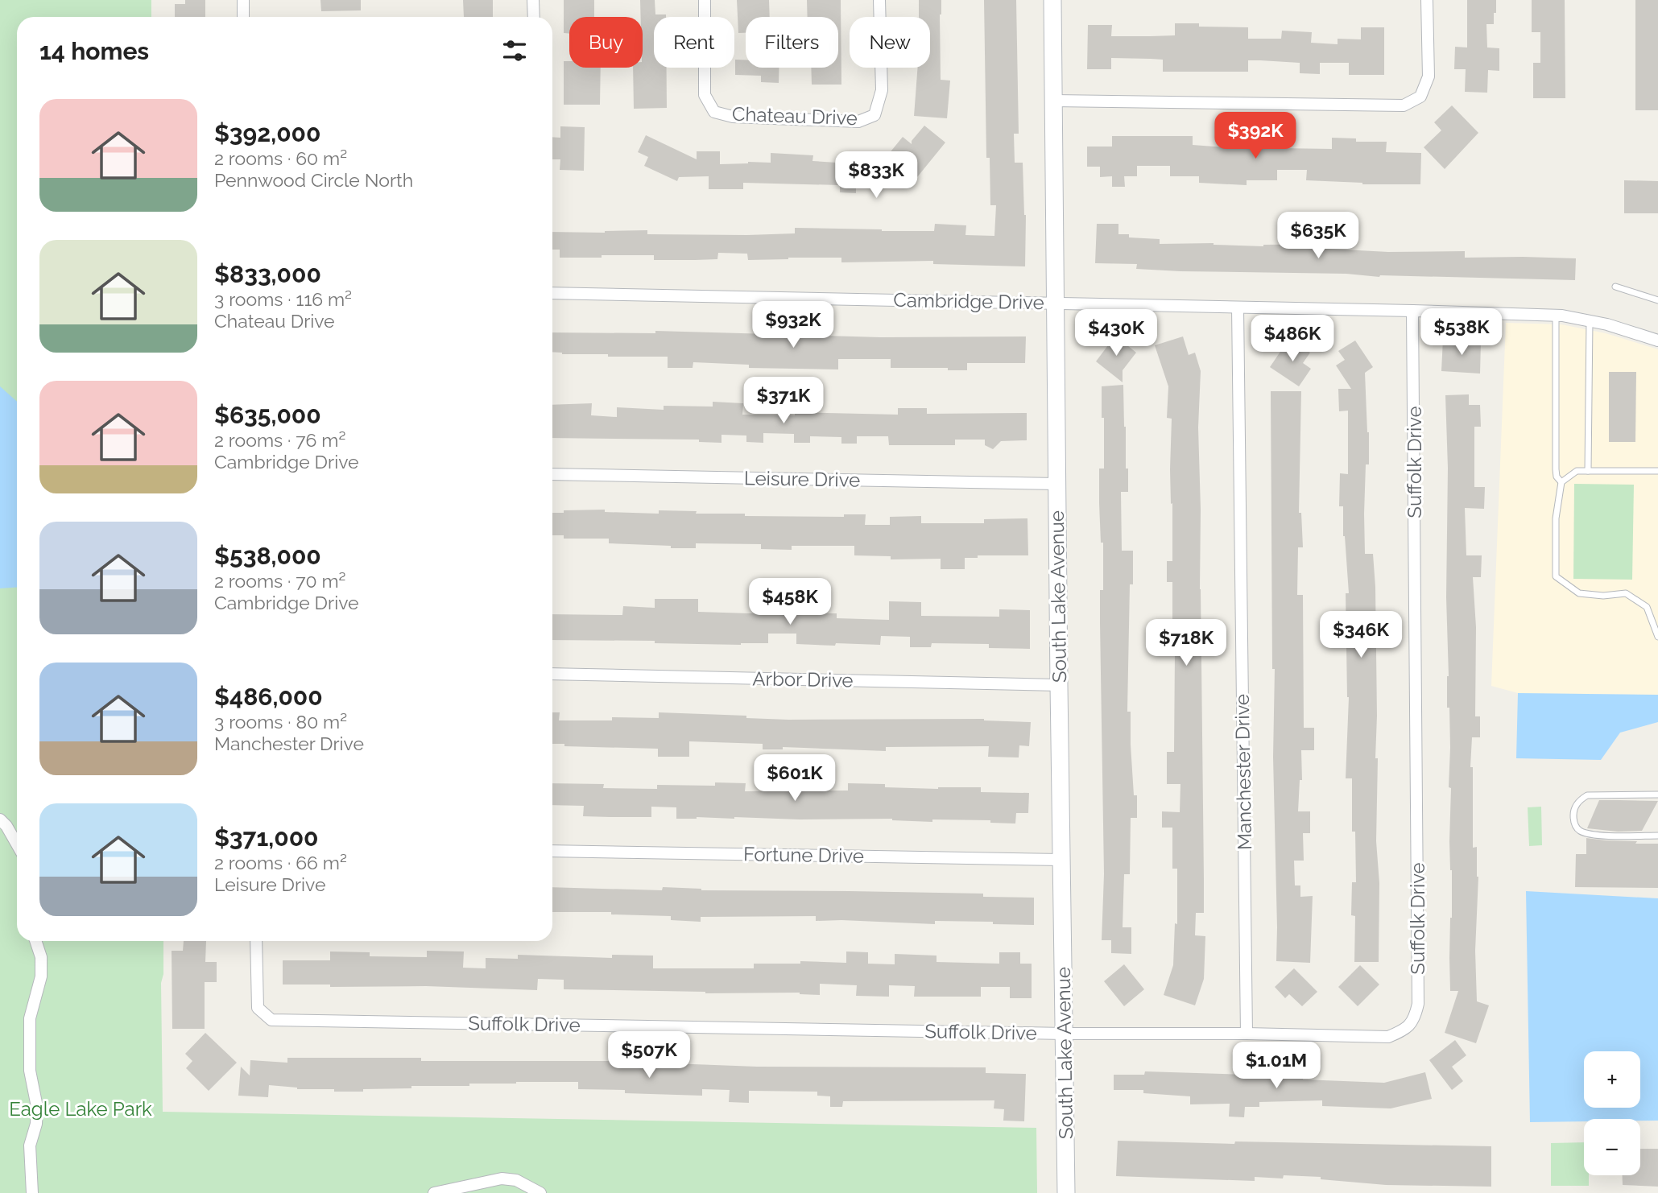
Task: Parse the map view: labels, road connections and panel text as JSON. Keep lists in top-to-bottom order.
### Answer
{
  "streets": {
    "street": [
      "Chateau Drive",
      "Cambridge Drive",
      "Suffolk Drive",
      "Leisure Drive",
      "South Lake Avenue",
      "Arbor Drive",
      "Manchester Drive",
      "Fortune Drive"
    ]
  },
  "crossings": [
    ["Cambridge Drive", "Suffolk Drive"],
    ["Cambridge Drive", "South Lake Avenue"],
    ["Cambridge Drive", "Manchester Drive"],
    ["Suffolk Drive", "South Lake Avenue"],
    ["Suffolk Drive", "Manchester Drive"],
    ["Leisure Drive", "South Lake Avenue"],
    ["South Lake Avenue", "Arbor Drive"],
    ["South Lake Avenue", "Fortune Drive"]
  ],
  "parks": ["Eagle Lake Park"],
  "page": {
    "chip": [
      "Buy",
      "Rent",
      "Filters",
      "New"
    ],
    "heading": "14 homes",
    "list": [
      {
        "name": "$392,000",
        "note": "2 rooms · 60 m² · Pennwood Circle North"
      },
      {
        "name": "$833,000",
        "note": "3 rooms · 116 m² · Chateau Drive"
      },
      {
        "name": "$635,000",
        "note": "2 rooms · 76 m² · Cambridge Drive"
      },
      {
        "name": "$538,000",
        "note": "2 rooms · 70 m² · Cambridge Drive"
      },
      {
        "name": "$486,000",
        "note": "3 rooms · 80 m² · Manchester Drive"
      },
      {
        "name": "$371,000",
        "note": "2 rooms · 66 m² · Leisure Drive"
      }
    ],
    "price": [
      "$392K",
      "$833K",
      "$635K",
      "$932K",
      "$538K",
      "$430K",
      "$486K",
      "$371K",
      "$458K",
      "$346K",
      "$718K",
      "$601K",
      "$507K",
      "$1.01M"
    ],
    "map_buttons": ["+", "−"]
  }
}
